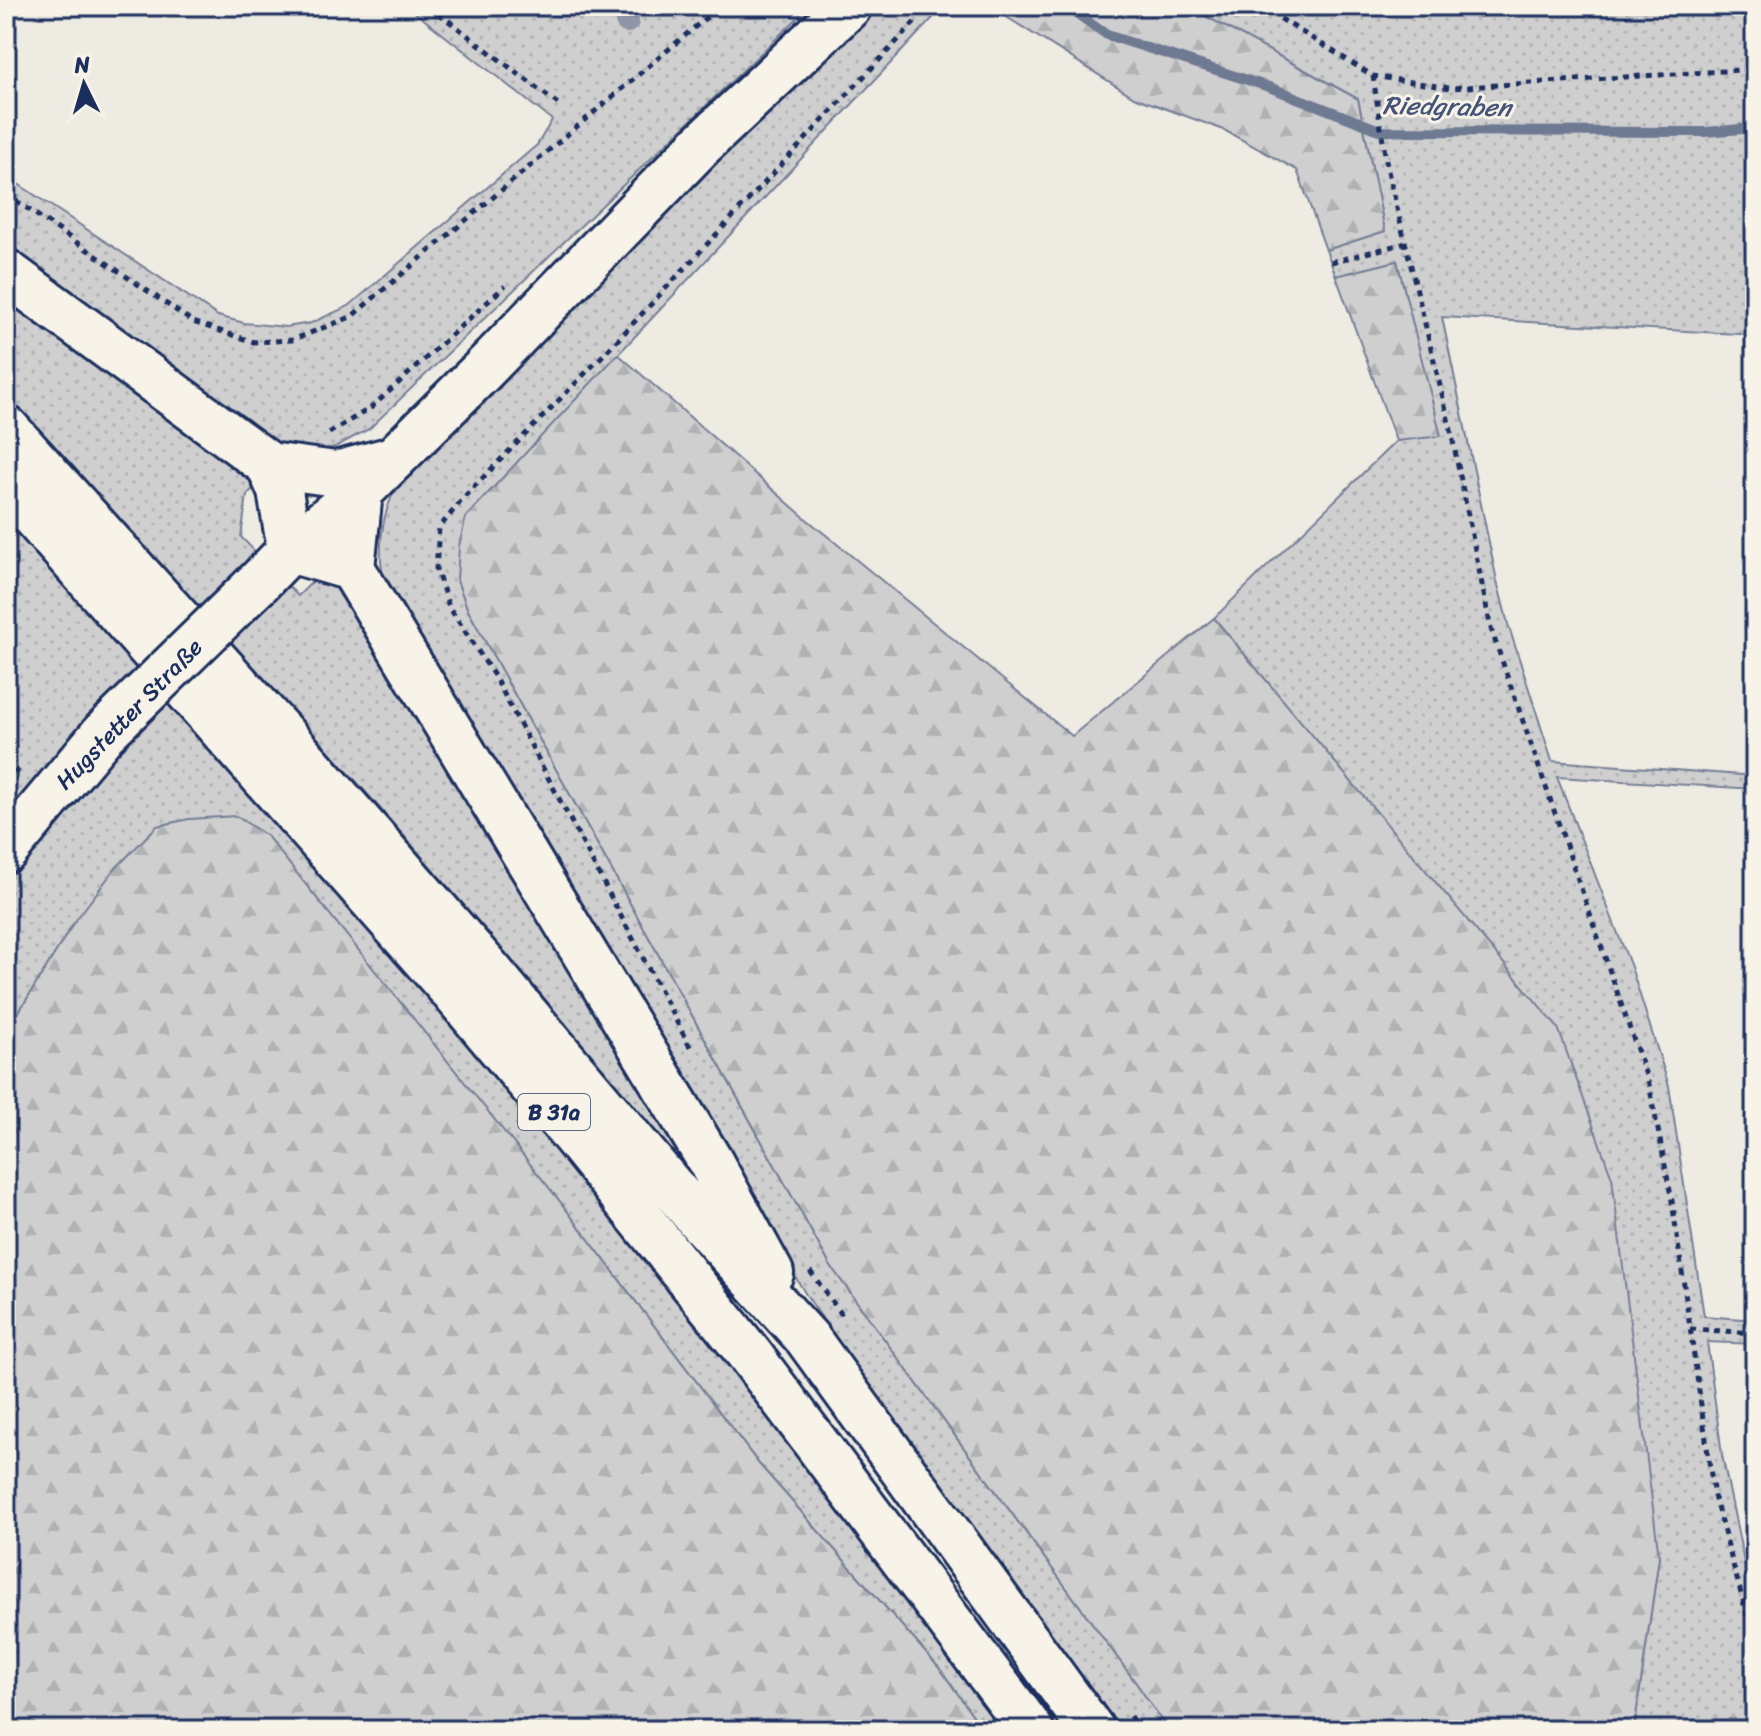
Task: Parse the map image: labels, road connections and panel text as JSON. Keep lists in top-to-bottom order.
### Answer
{
  "streets": {
    "main road": ["Hugstetter Straße", "B 31a"]
  },
  "water": ["Riedgraben"],
  "north": "top"
}
